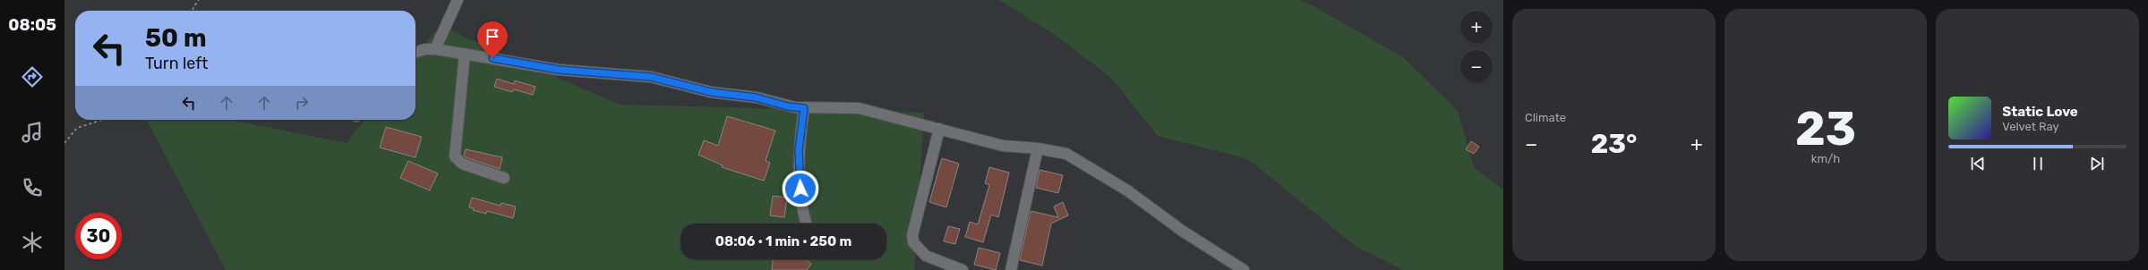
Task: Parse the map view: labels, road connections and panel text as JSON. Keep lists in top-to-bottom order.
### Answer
{
  "page": {
    "tabs": "08:05",
    "tile": [
      "Climate",
      ["23", "km/h"]
    ],
    "map_buttons": ["+", "−"],
    "turn": ["50 m", "Turn left"],
    "song": ["Static Love", "Velvet Ray"],
    "heat": ["−", "23°", "+"],
    "limit": "30",
    "trip": "08:06 · 1 min · 250 m"
  }
}
